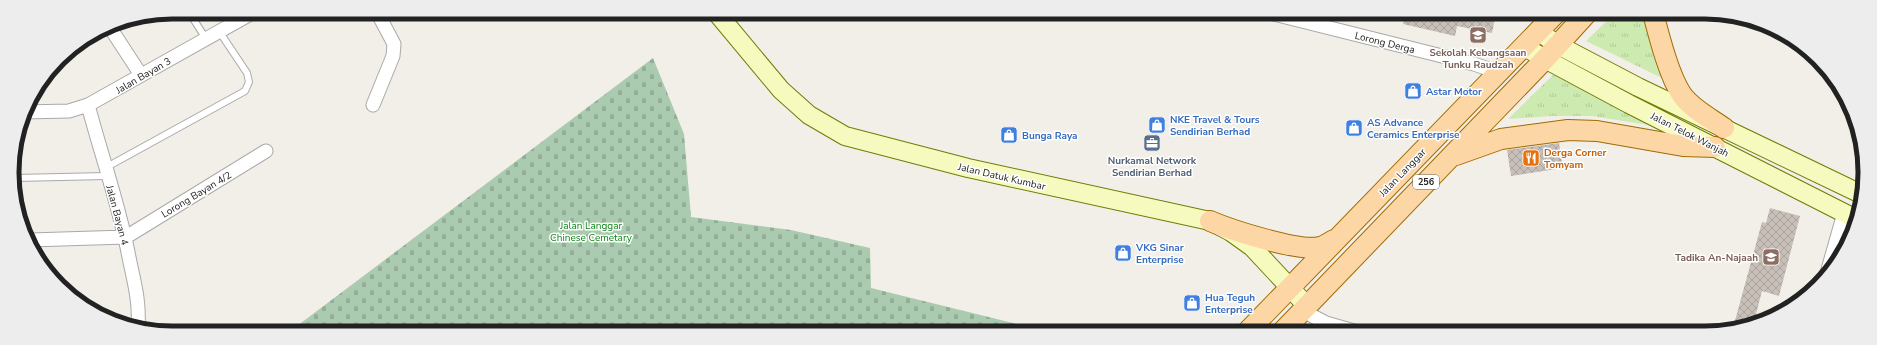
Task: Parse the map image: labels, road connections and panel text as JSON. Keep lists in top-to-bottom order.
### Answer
{
  "streets": {
    "main road": [
      "Jalan Telok Wanjah",
      "Jalan Langgar",
      "Jalan Datuk Kumbar",
      "256"
    ],
    "street": [
      "Lorong Derga",
      "Jalan Bayan 3",
      "Lorong Bayan 4/2",
      "Jalan Bayan 4"
    ]
  },
  "crossings": [
    ["Lorong Derga", "Jalan Langgar"],
    ["Jalan Bayan 3", "Jalan Bayan 4"],
    ["Jalan Telok Wanjah", "Jalan Langgar"],
    ["Jalan Telok Wanjah", "256"],
    ["Jalan Langgar", "Jalan Datuk Kumbar"],
    ["Jalan Datuk Kumbar", "256"],
    ["Lorong Bayan 4/2", "Jalan Bayan 4"]
  ],
  "parks": ["Jalan Langgar Chinese Cemetary"],
  "places": {
    "school or university": ["Sekolah Kebangsaan Tunku Raudzah", "Tadika An-Najaah"],
    "shop": [
      "Astar Motor",
      "NKE Travel & Tours Sendirian Berhad",
      "AS Advance Ceramics Enterprise",
      "Bunga Raya",
      "VKG Sinar Enterprise",
      "Hua Teguh Enterprise"
    ],
    "office": ["Nurkamal Network Sendirian Berhad"],
    "restaurant": ["Derga Corner Tomyam"]
  }
}
